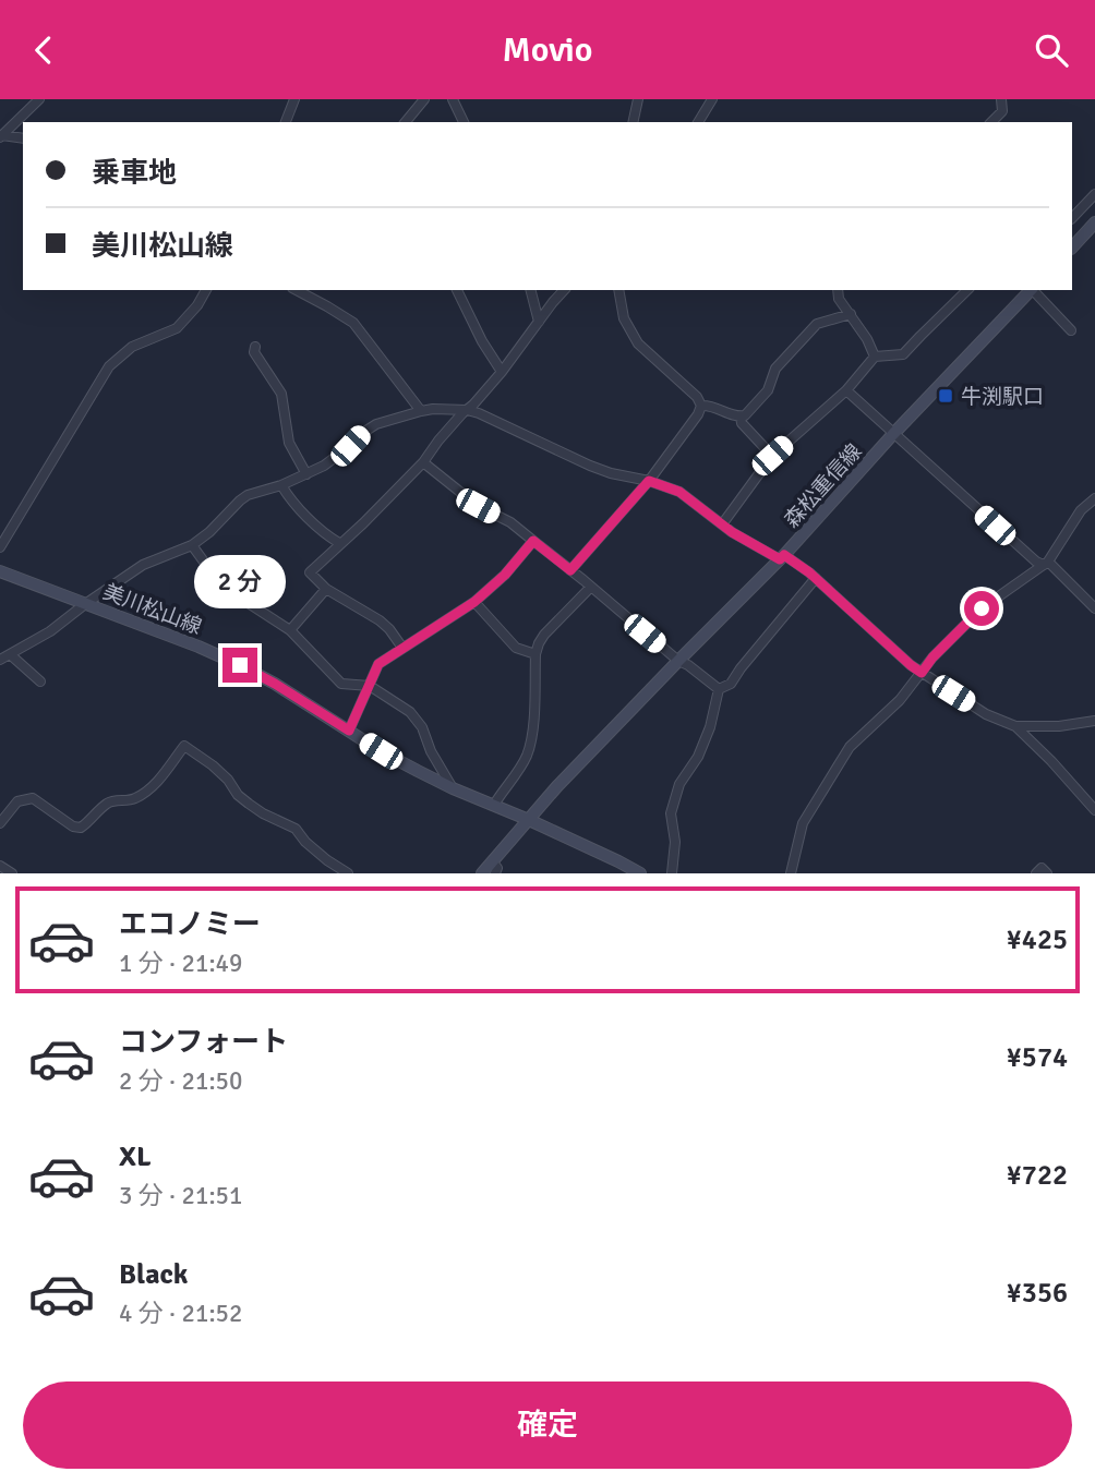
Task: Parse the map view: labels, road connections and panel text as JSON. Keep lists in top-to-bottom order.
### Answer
{
  "streets": {
    "main road": ["森松重信線", "美川松山線"]
  },
  "crossings": [
    ["森松重信線", "美川松山線"]
  ],
  "places": {
    "transit": ["牛渕駅口"]
  },
  "page": {
    "header": "Movio",
    "banner": ["乗車地", "美川松山線"],
    "bubble": "2 分",
    "list": [
      {
        "name": "エコノミー",
        "note": "1 分 · 21:49",
        "value": "¥425"
      },
      {
        "name": "コンフォート",
        "note": "2 分 · 21:50",
        "value": "¥574"
      },
      {
        "name": "XL",
        "note": "3 分 · 21:51",
        "value": "¥722"
      },
      {
        "name": "Black",
        "note": "4 分 · 21:52",
        "value": "¥356"
      }
    ],
    "buttons": "確定"
  }
}
